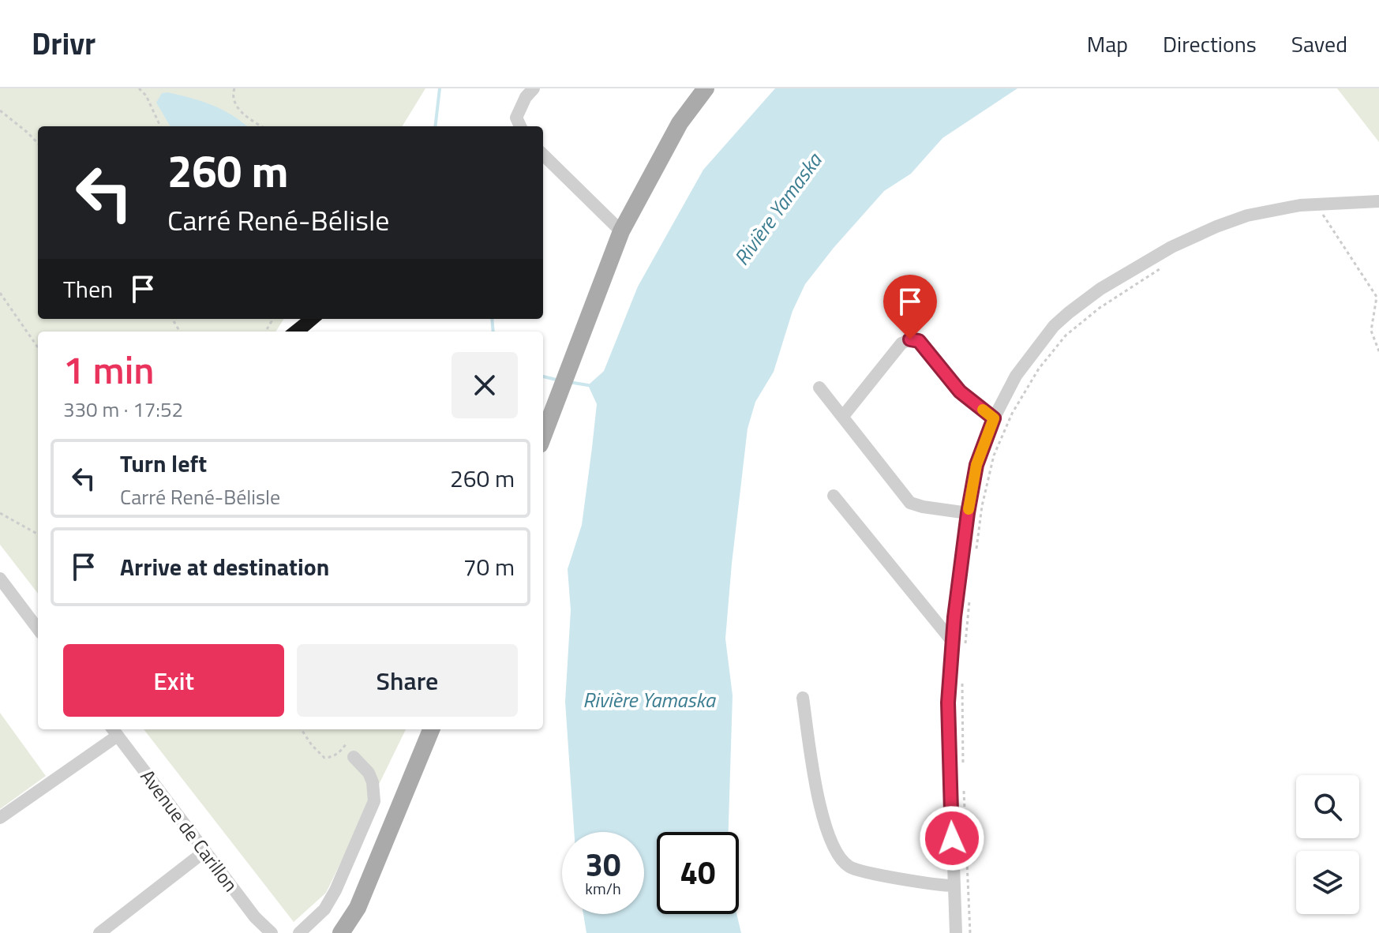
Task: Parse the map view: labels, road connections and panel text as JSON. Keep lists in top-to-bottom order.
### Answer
{
  "streets": {
    "street": ["Avenue de Carillon"]
  },
  "water": ["Rivière Yamaska"],
  "page": {
    "header": "Drivr",
    "nav": ["Map", "Directions", "Saved"],
    "turn": ["260 m", "Carré René-Bélisle"],
    "then": "Then",
    "heading": ["1 min", "330 m · 17:52"],
    "list": [
      {
        "name": "Turn left",
        "note": "Carré René-Bélisle",
        "value": "260 m"
      },
      {
        "name": "Arrive at destination",
        "value": "70 m"
      }
    ],
    "buttons": ["Exit", "Share"],
    "speed": "30 km/h",
    "limit": "40"
  }
}
